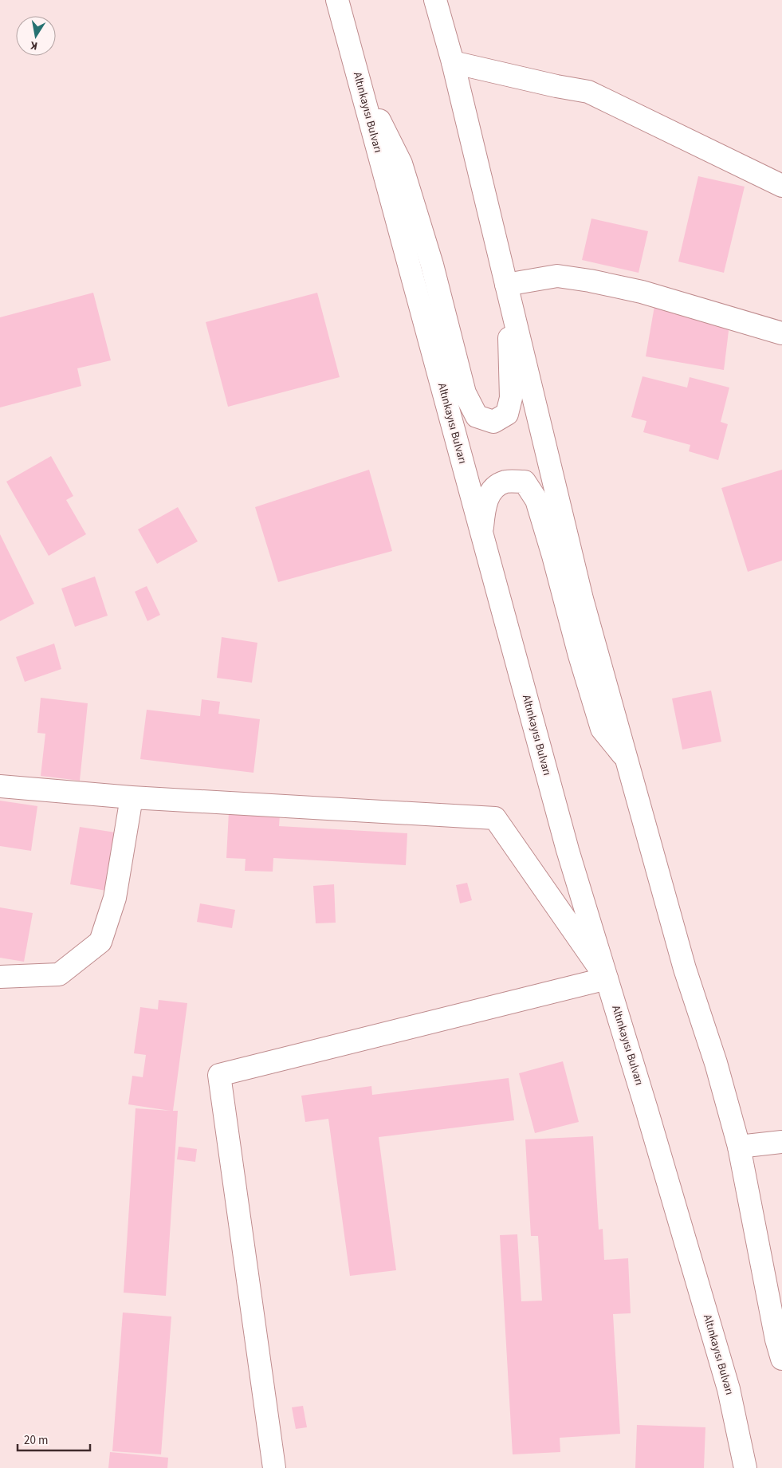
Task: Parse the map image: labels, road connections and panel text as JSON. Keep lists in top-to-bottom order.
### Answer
{
  "streets": {
    "main road": ["Altınkayısı Bulvarı"]
  },
  "scale_bar": "20 m",
  "north": "bottom"
}
